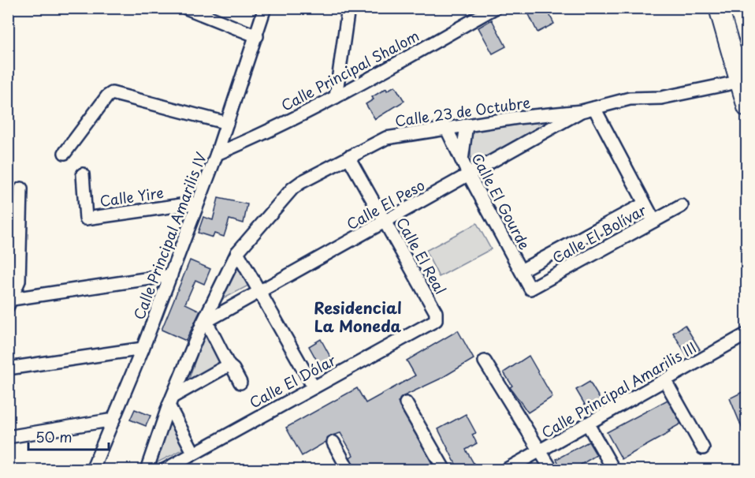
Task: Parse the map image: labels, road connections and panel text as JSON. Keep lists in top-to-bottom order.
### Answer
{
  "streets": {
    "street": [
      "Calle Principal Shalom",
      "Calle 23 de Octubre",
      "Calle Yire",
      "Calle El Gourde",
      "Calle El Peso",
      "Calle El Bolívar",
      "Calle Principal Amarilis IV",
      "Calle El Real",
      "Calle El Dólar",
      "Calle Principal Amarilis III"
    ]
  },
  "crossings": [
    ["Calle Principal Shalom", "Calle Principal Amarilis IV"],
    ["Calle 23 de Octubre", "Calle El Gourde"],
    ["Calle 23 de Octubre", "Calle El Peso"],
    ["Calle 23 de Octubre", "Calle El Real"],
    ["Calle Yire", "Calle Principal Amarilis IV"],
    ["Calle El Gourde", "Calle El Peso"],
    ["Calle El Gourde", "Calle El Bolívar"],
    ["Calle El Peso", "Calle El Real"],
    ["Calle El Real", "Calle El Dólar"]
  ],
  "districts": ["Residencial La Moneda"],
  "scale_bar": "50 m"
}
